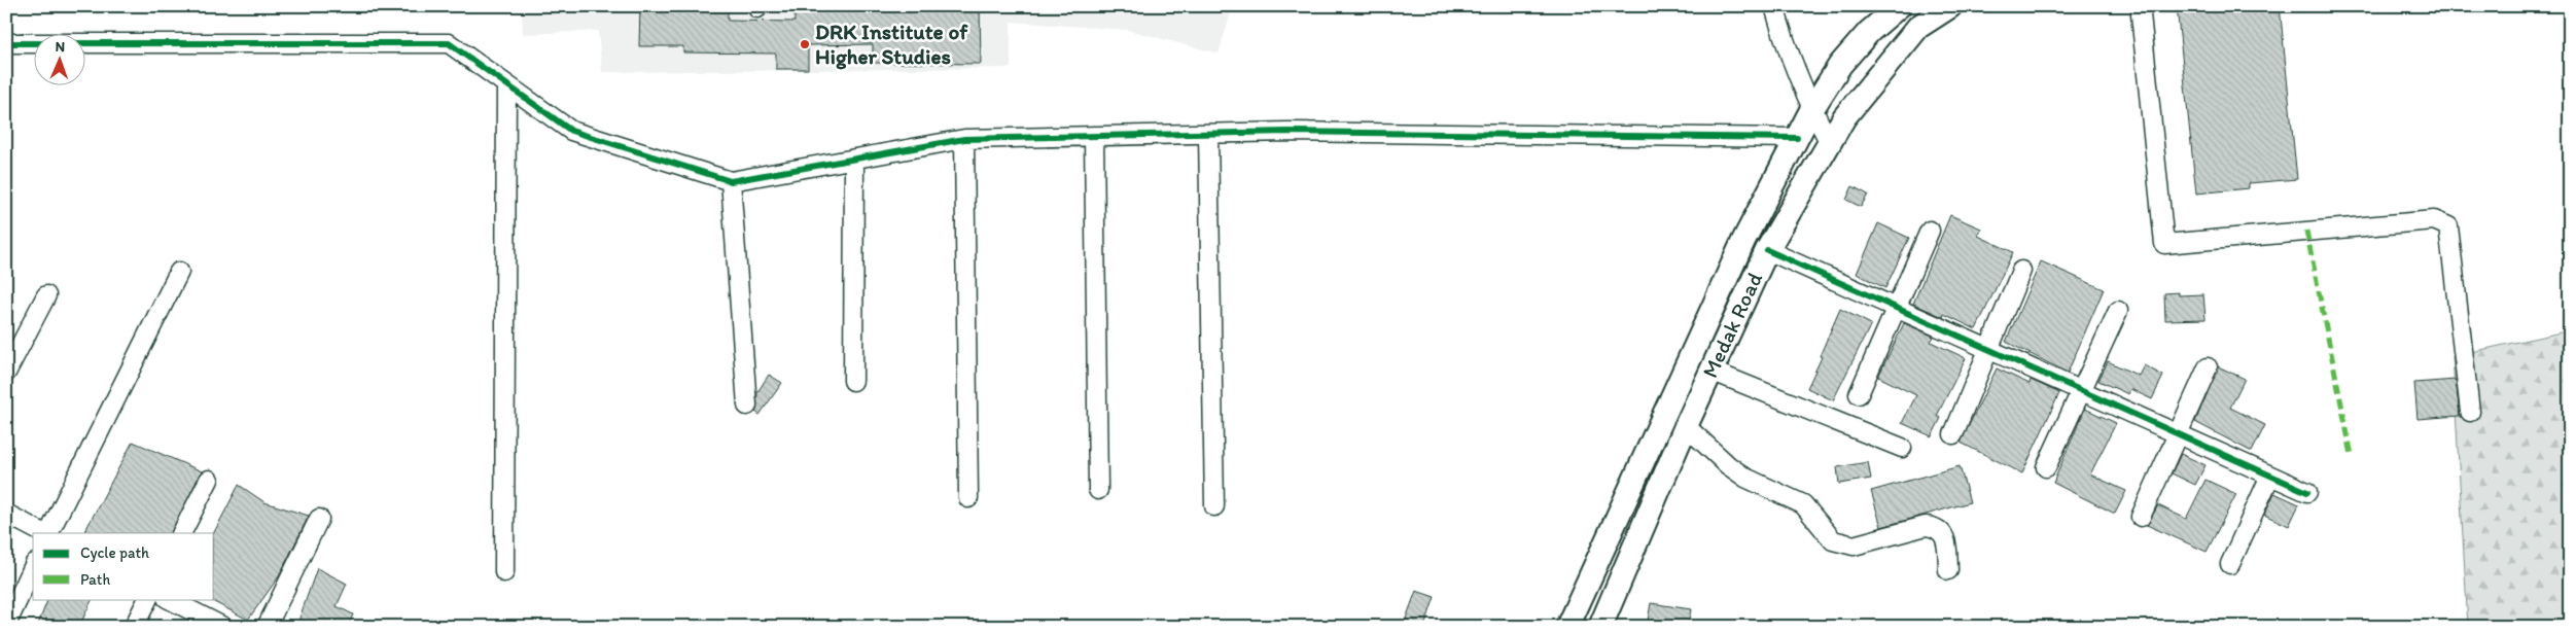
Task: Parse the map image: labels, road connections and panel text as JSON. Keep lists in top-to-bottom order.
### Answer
{
  "streets": {
    "main road": ["Medak Road"]
  },
  "places": ["DRK Institute of Higher Studies"],
  "legend": ["Cycle path", "Path"],
  "north": "top"
}
